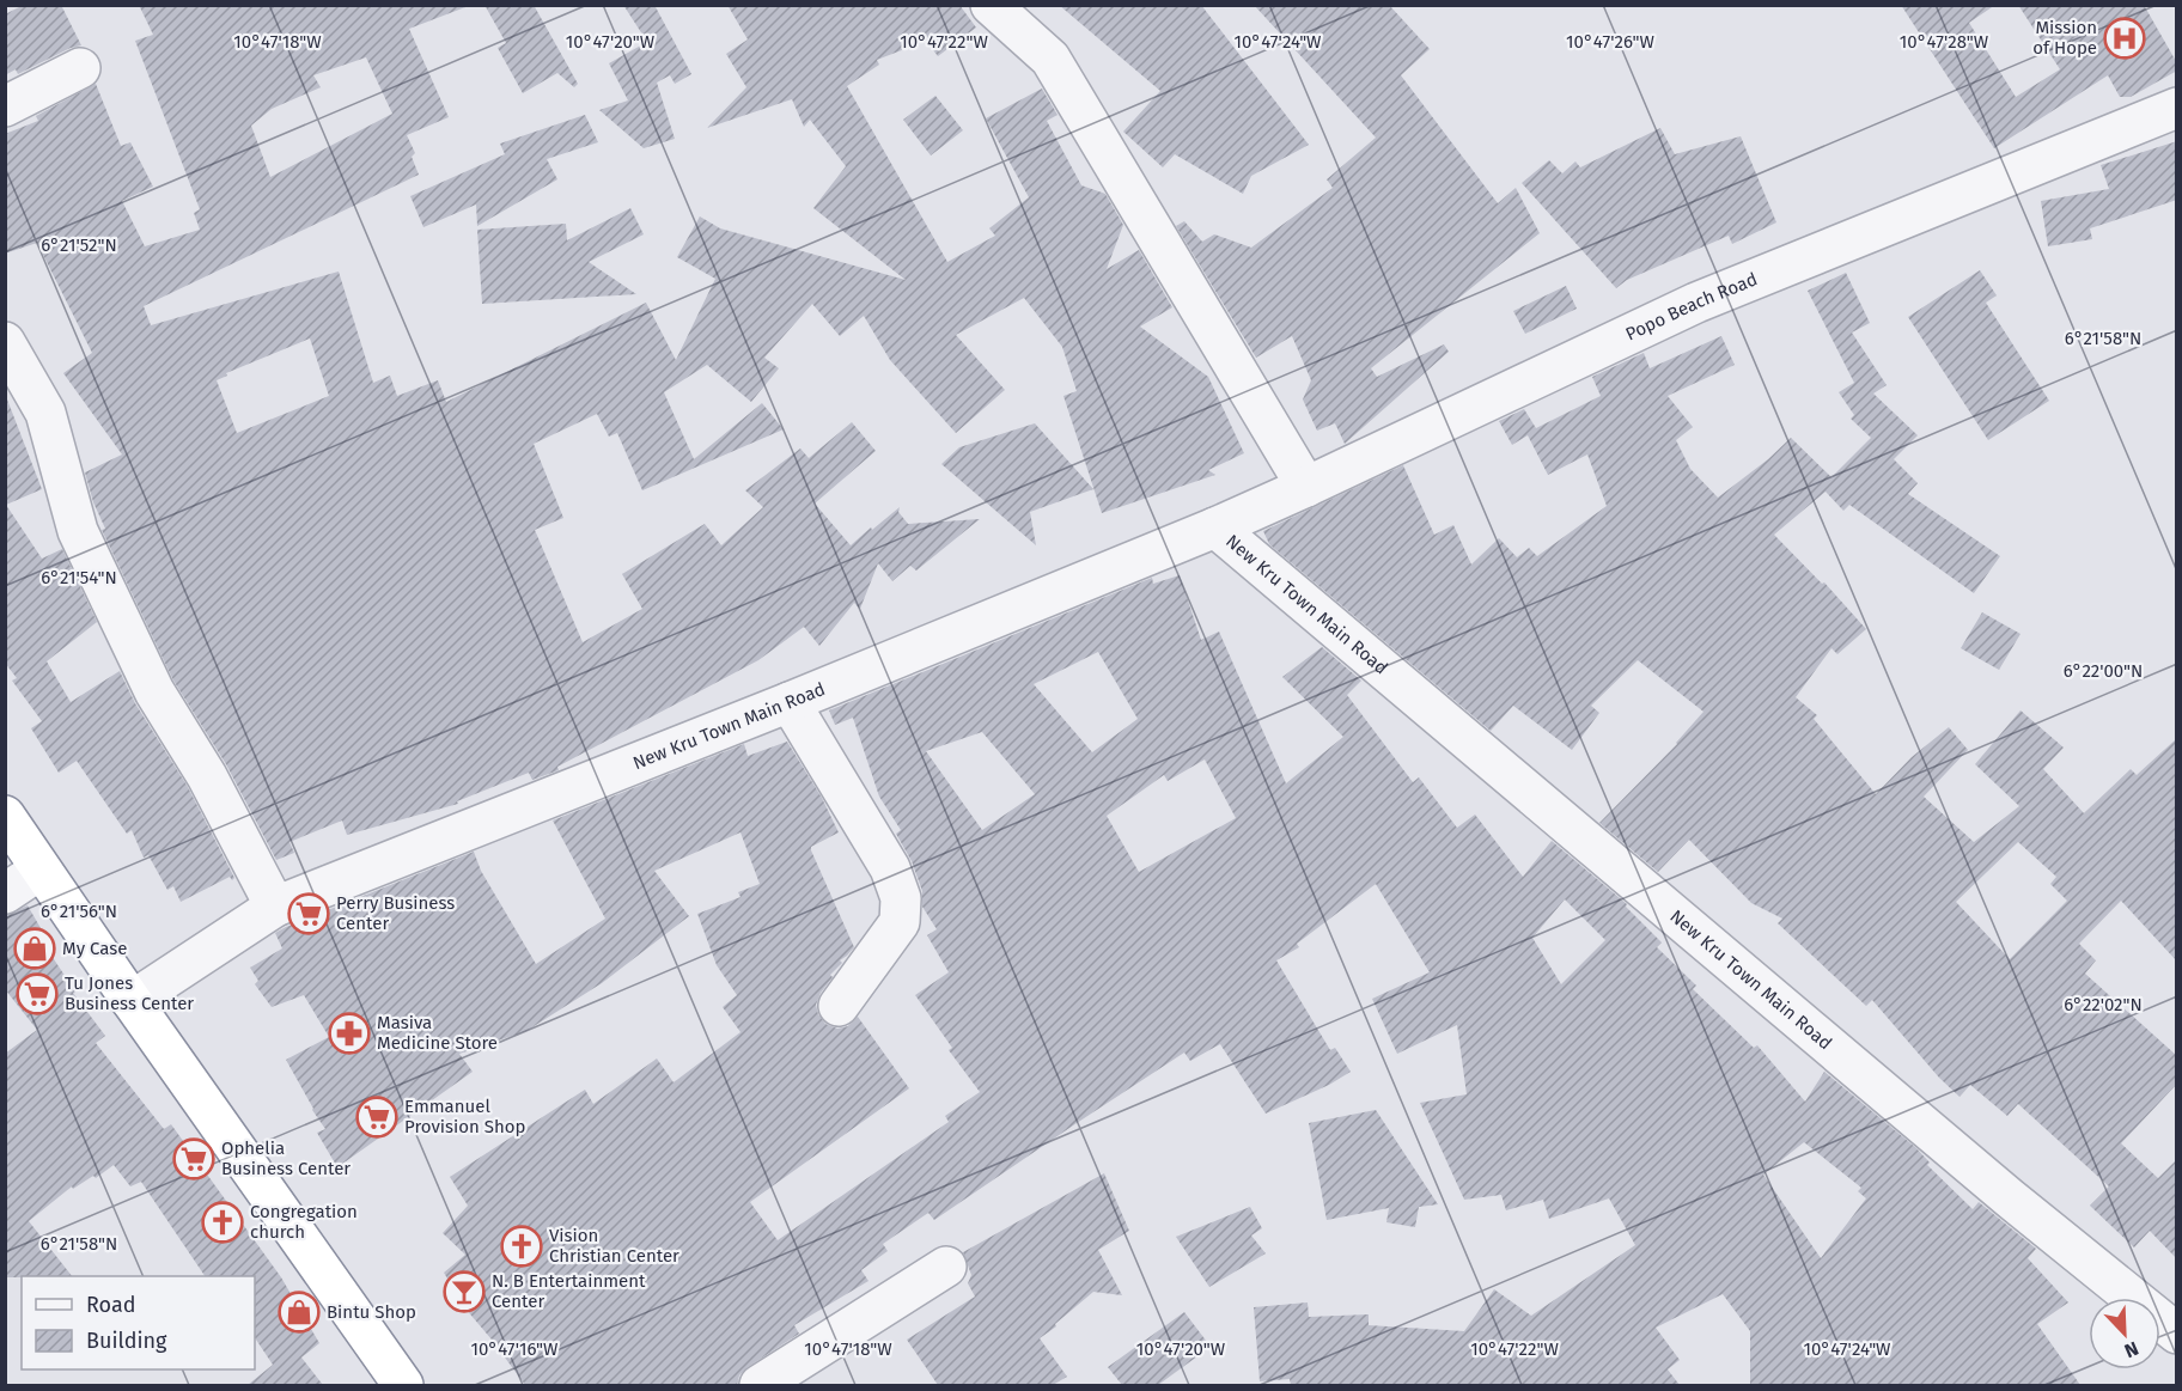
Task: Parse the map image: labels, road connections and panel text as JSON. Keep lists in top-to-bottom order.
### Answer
{
  "streets": {
    "street": ["Popo Beach Road", "New Kru Town Main Road"]
  },
  "crossings": [
    ["Popo Beach Road", "New Kru Town Main Road"]
  ],
  "places": {
    "hospital": ["Mission of Hope"],
    "supermarket": [
      "Perry Business Center",
      "Tu Jones Business Center",
      "Emmanuel Provision Shop",
      "Ophelia Business Center"
    ],
    "shop": ["My Case", "Bintu Shop"],
    "pharmacy": ["Masiva Medicine Store"],
    "church": ["Congregation church", "Vision Christian Center"],
    "bar": ["N. B Entertainment Center"]
  },
  "legend": ["Road", "Building"],
  "north": "bottom right",
  "coordinates": [
    "10°47'18\"W",
    "10°47'20\"W",
    "10°47'22\"W",
    "10°47'24\"W",
    "10°47'26\"W",
    "10°47'28\"W",
    "6°21'52\"N",
    "6°21'58\"N",
    "6°21'54\"N",
    "6°22'00\"N",
    "6°21'56\"N",
    "6°22'02\"N",
    "10°47'16\"W"
  ]
}
